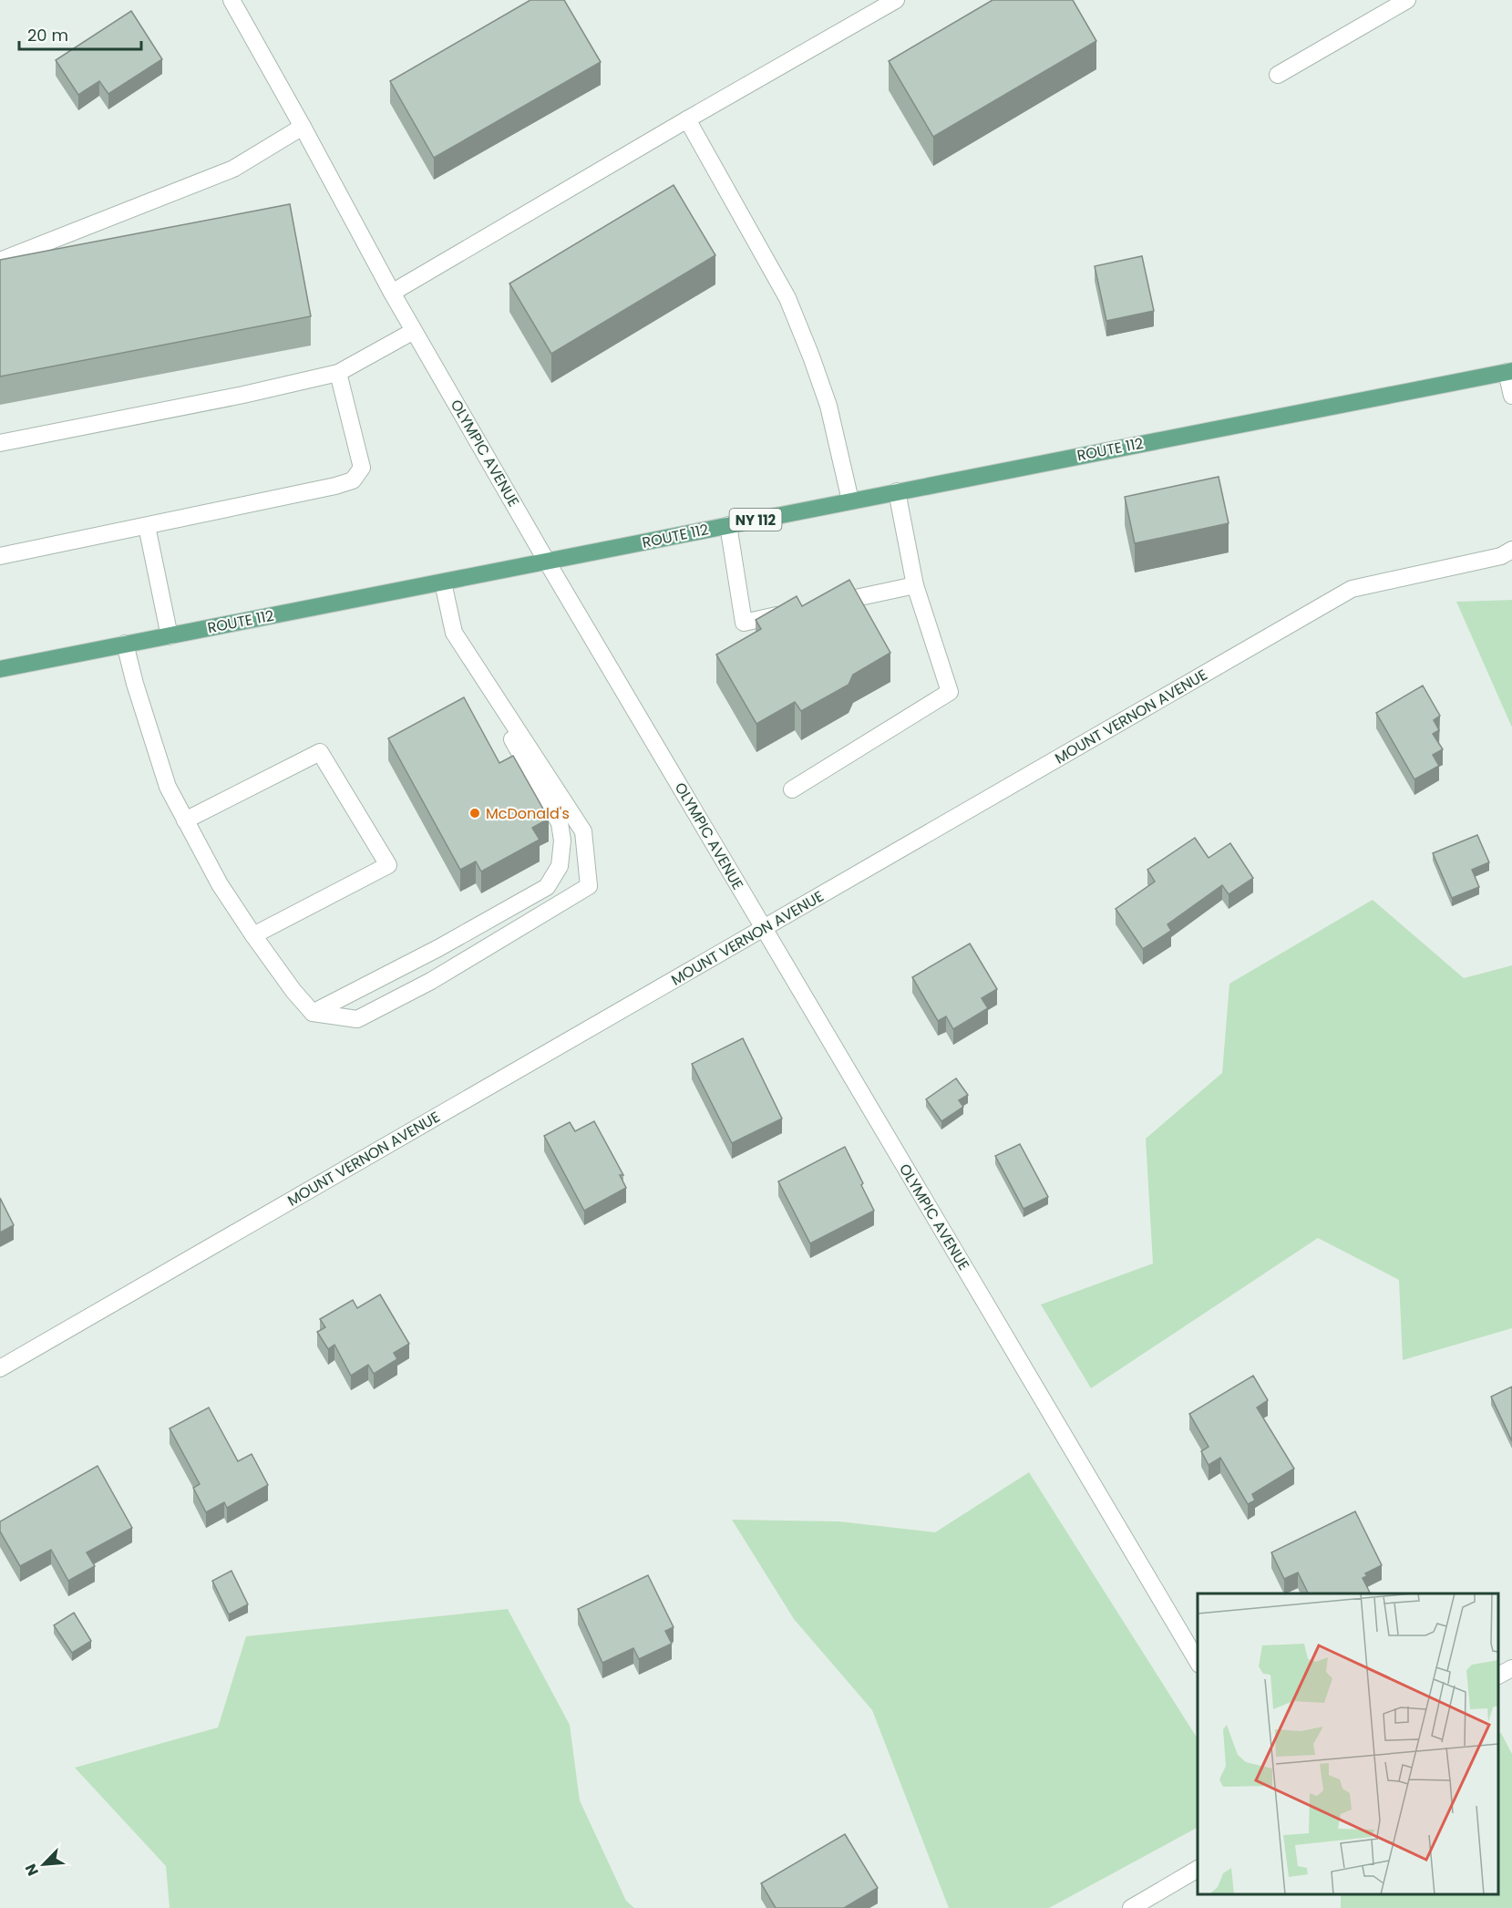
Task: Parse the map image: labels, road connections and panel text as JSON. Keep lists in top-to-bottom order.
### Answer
{
  "streets": {
    "main road": ["ROUTE 112", "NY 112"],
    "street": ["OLYMPIC AVENUE", "MOUNT VERNON AVENUE"]
  },
  "crossings": [
    ["ROUTE 112", "OLYMPIC AVENUE"],
    ["OLYMPIC AVENUE", "MOUNT VERNON AVENUE"]
  ],
  "places": ["McDonald's"],
  "scale_bar": "20 m",
  "north": "bottom left"
}
